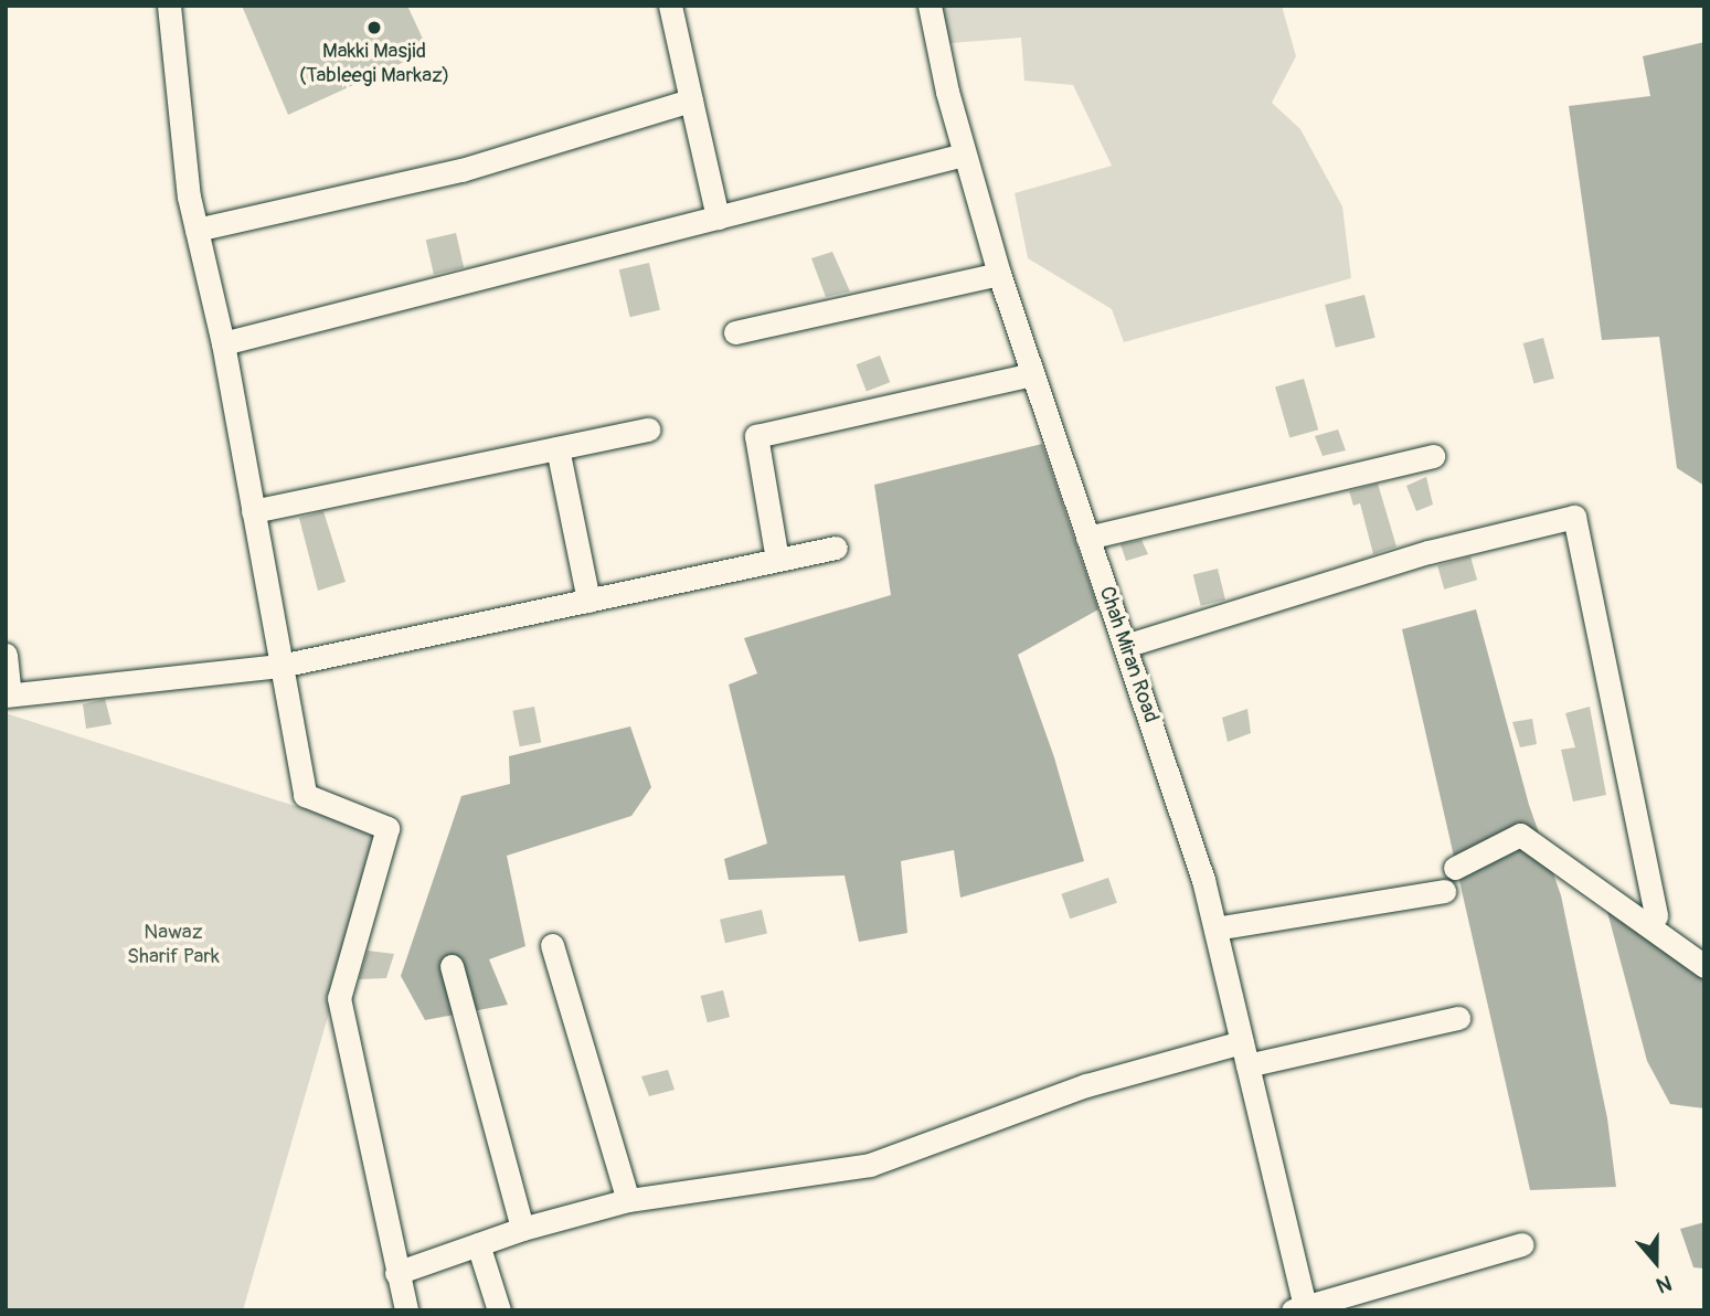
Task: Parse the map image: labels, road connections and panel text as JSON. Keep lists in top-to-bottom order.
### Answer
{
  "streets": {
    "street": ["Chah Miran Road"]
  },
  "parks": ["Nawaz Sharif Park"],
  "places": ["Makki Masjid (Tableegi Markaz)"],
  "north": "bottom"
}
